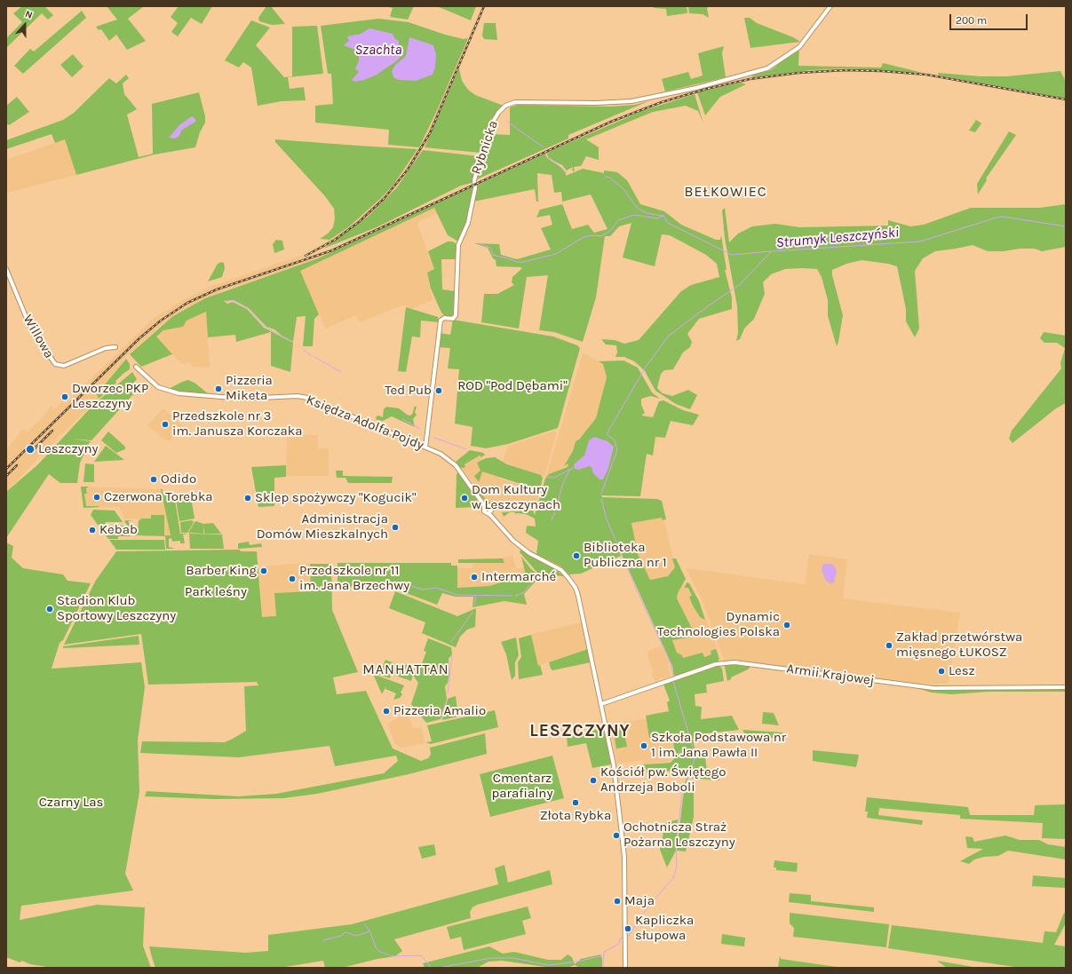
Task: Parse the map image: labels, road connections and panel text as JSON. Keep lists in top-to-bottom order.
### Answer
{
  "streets": {
    "street": [
      "Rybnicka",
      "Willowa",
      "Księdza Adolfa Pojdy",
      "Armii Krajowej"
    ]
  },
  "crossings": [
    ["Rybnicka", "Księdza Adolfa Pojdy"]
  ],
  "districts": ["BEŁKOWIEC", "MANHATTAN", "LESZCZYNY"],
  "water": ["Szachta", "Strumyk Leszczyński"],
  "parks": [
    "ROD \"Pod Dębami\"",
    "Park leśny",
    "Cmentarz parafialny",
    "Czarny Las"
  ],
  "places": [
    "Pizzeria Miketa",
    "Ted Pub",
    "Dworzec PKP Leszczyny",
    "Przedszkole nr 3 im. Janusza Korczaka",
    "Leszczyny",
    "Odido",
    "Czerwona Torebka",
    "Sklep spożywczy \"Kogucik\"",
    "Dom Kultury w Leszczynach",
    "Administracja Domów Mieszkalnych",
    "Kebab",
    "Biblioteka Publiczna nr 1",
    "Barber King",
    "Intermarché",
    "Przedszkole nr 11 im. Jana Brzechwy",
    "Stadion Klub Sportowy Leszczyny",
    "Dynamic Technologies Polska",
    "Zakład przetwórstwa mięsnego ŁUKOSZ",
    "Lesz",
    "Pizzeria Amalio",
    "Szkoła Podstawowa nr 1 im. Jana Pawła II",
    "Kościół pw. Świętego Andrzeja Boboli",
    "Złota Rybka",
    "Ochotnicza Straż Pożarna Leszczyny",
    "Maja",
    "Kapliczka słupowa"
  ],
  "scale_bar": "200 m",
  "north": "top"
}
